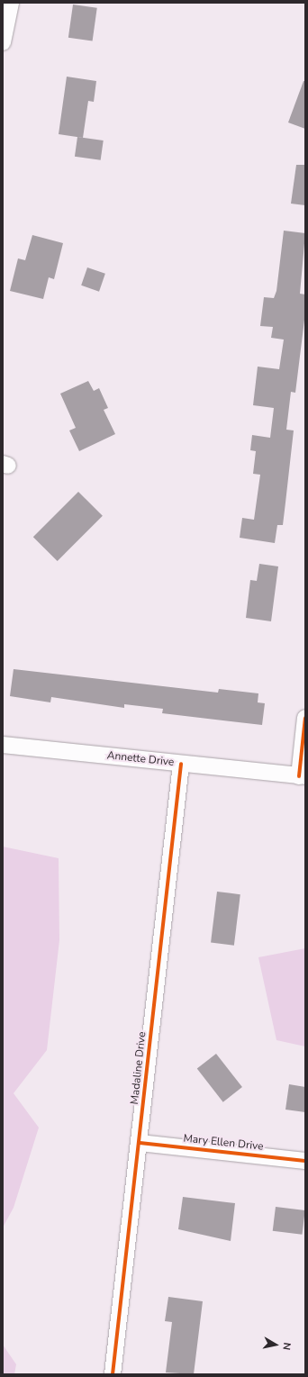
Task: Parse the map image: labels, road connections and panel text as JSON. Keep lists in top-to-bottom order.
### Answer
{
  "streets": {
    "street": ["Annette Drive", "Madaline Drive", "Mary Ellen Drive"]
  },
  "crossings": [
    ["Annette Drive", "Madaline Drive"],
    ["Madaline Drive", "Mary Ellen Drive"]
  ],
  "north": "right"
}
